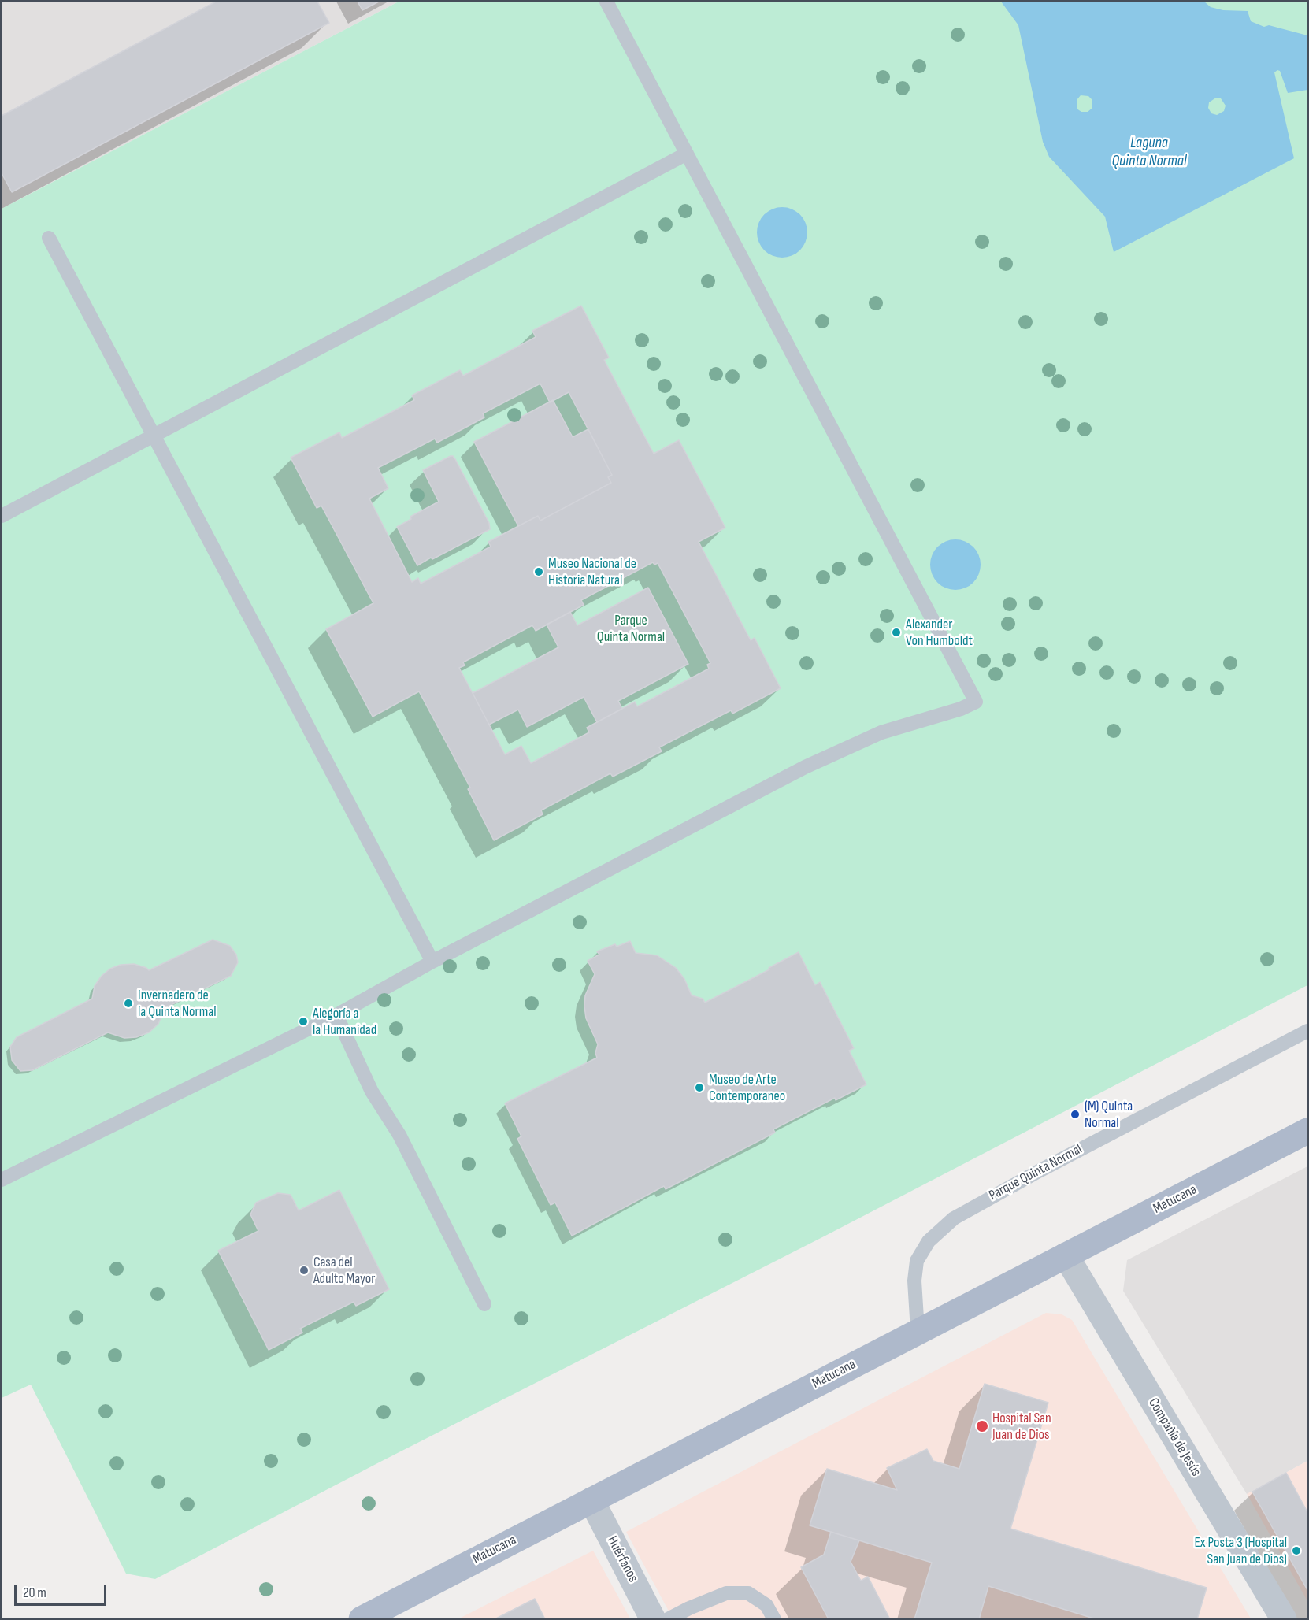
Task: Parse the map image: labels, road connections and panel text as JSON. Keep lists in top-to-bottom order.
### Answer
{
  "streets": {
    "main road": ["Matucana"],
    "street": ["Compañía de Jesús", "Huérfanos"],
    "lane": ["Parque Quinta Normal"]
  },
  "crossings": [
    ["Parque Quinta Normal", "Matucana"],
    ["Matucana", "Compañía de Jesús"],
    ["Matucana", "Huérfanos"]
  ],
  "water": ["Laguna Quinta Normal"],
  "parks": ["Parque Quinta Normal"],
  "places": [
    "Museo Nacional de Historia Natural",
    "Alexander Von Humboldt",
    "Invernadero de la Quinta Normal",
    "Alegoría a la Humanidad",
    "Museo de Arte Contemporaneo",
    "(M) Quinta Normal",
    "Casa del Adulto Mayor",
    "Hospital San Juan de Dios",
    "Ex Posta 3 (Hospital San Juan de Dios)"
  ],
  "scale_bar": "20 m"
}
